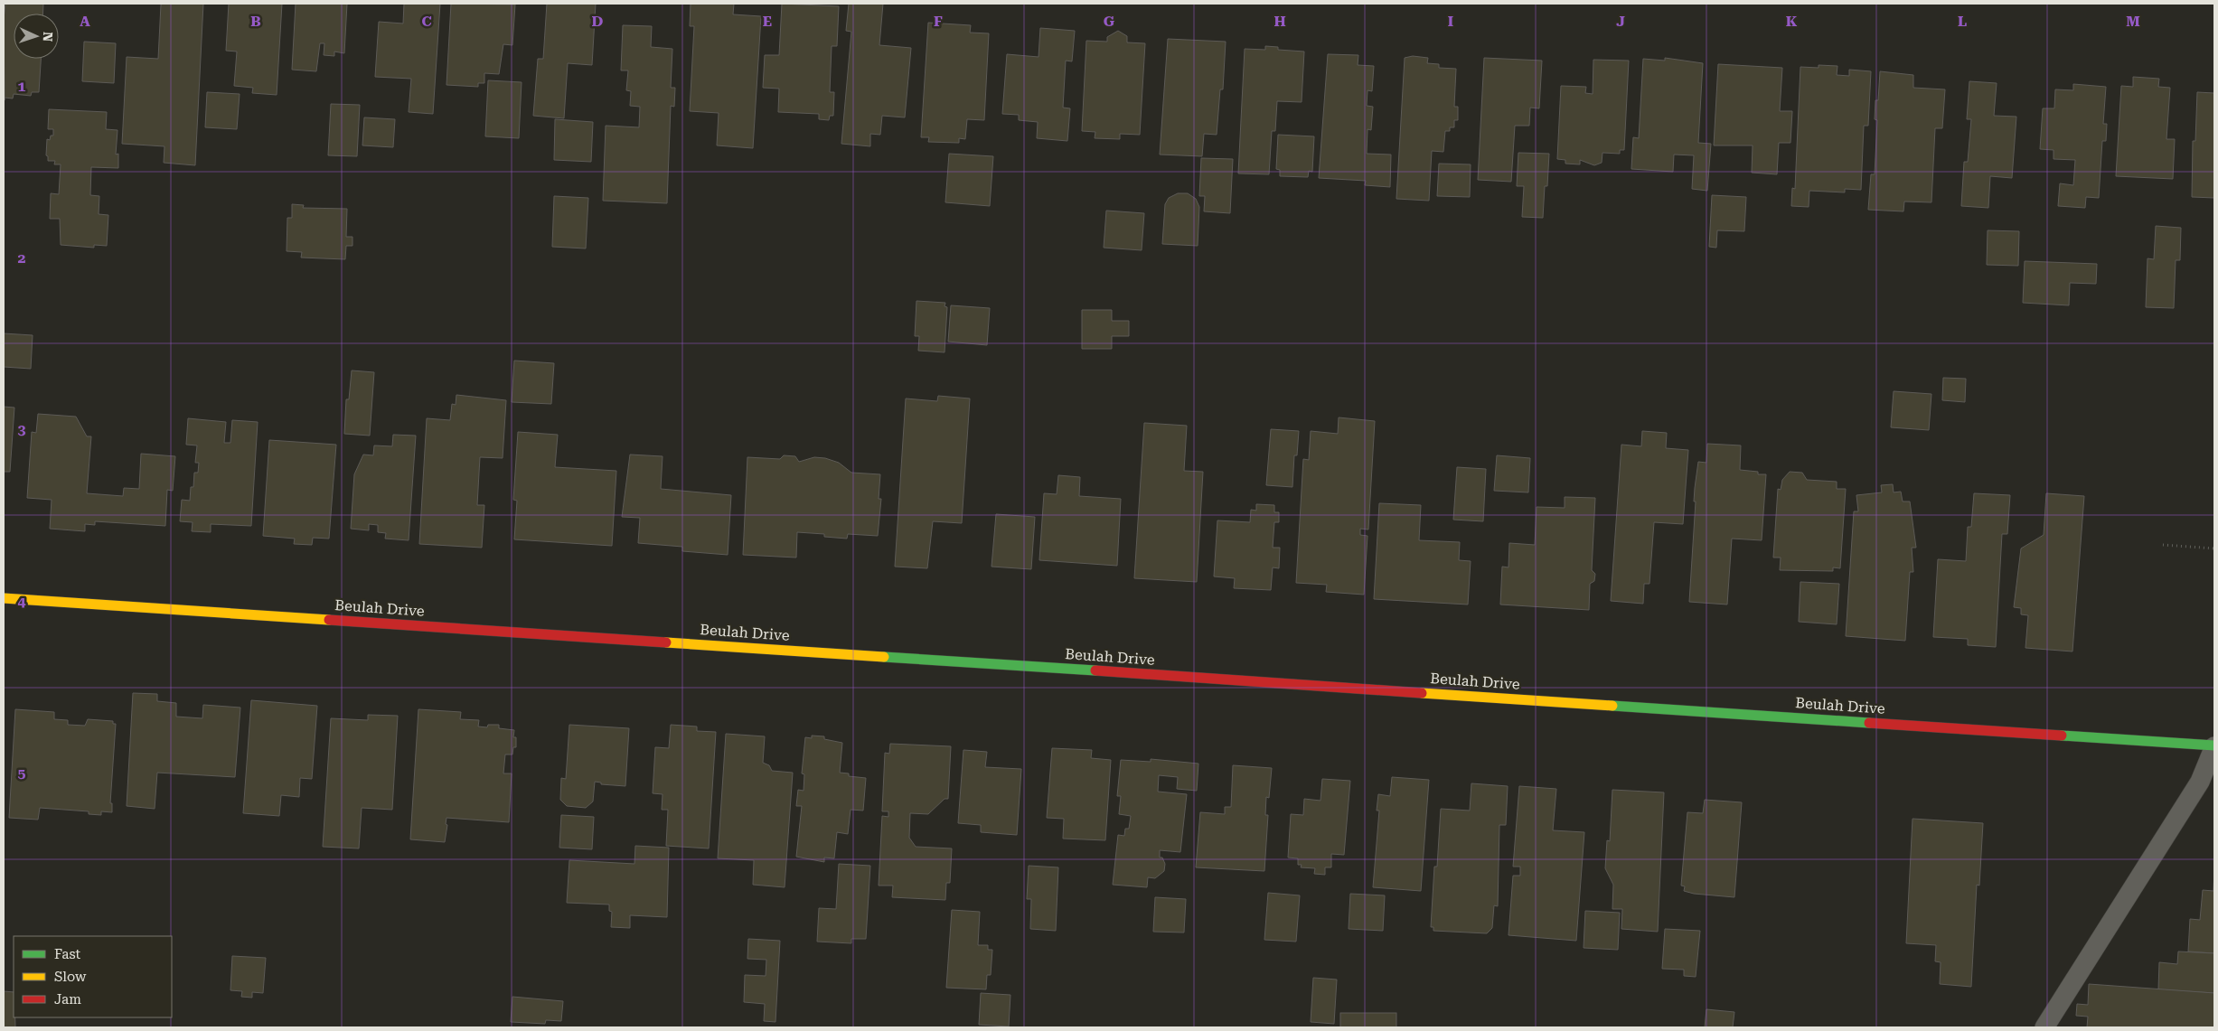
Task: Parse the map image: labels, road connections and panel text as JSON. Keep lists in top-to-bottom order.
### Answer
{
  "streets": {
    "street": ["Beulah Drive"]
  },
  "legend": ["Fast", "Slow", "Jam"],
  "north": "right",
  "grid": {
    "columns": [
      "A",
      "B",
      "C",
      "D",
      "E",
      "F",
      "G",
      "H",
      "I",
      "J",
      "K",
      "L",
      "M"
    ],
    "rows": [
      "1",
      "2",
      "3",
      "4",
      "5"
    ]
  }
}
